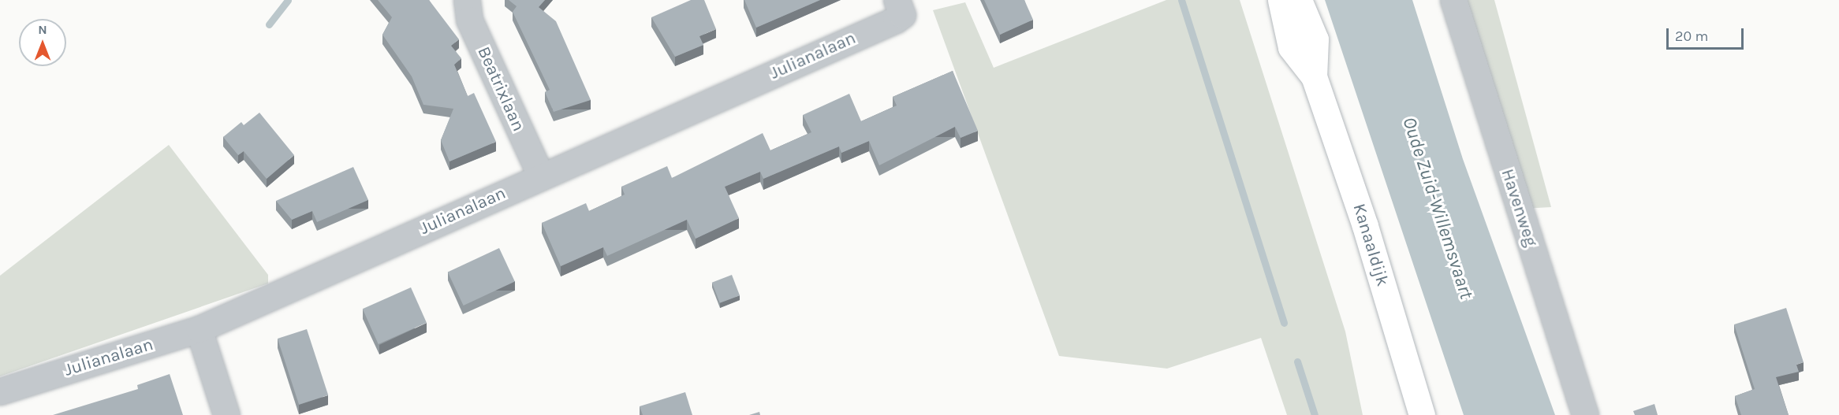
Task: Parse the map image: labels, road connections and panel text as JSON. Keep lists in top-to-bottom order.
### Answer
{
  "streets": {
    "main road": ["Kanaaldijk"],
    "street": ["Julianalaan", "Beatrixlaan", "Havenweg"]
  },
  "crossings": [
    ["Julianalaan", "Beatrixlaan"]
  ],
  "water": ["Oude Zuid-Willemsvaart"],
  "scale_bar": "20 m",
  "north": "top"
}
